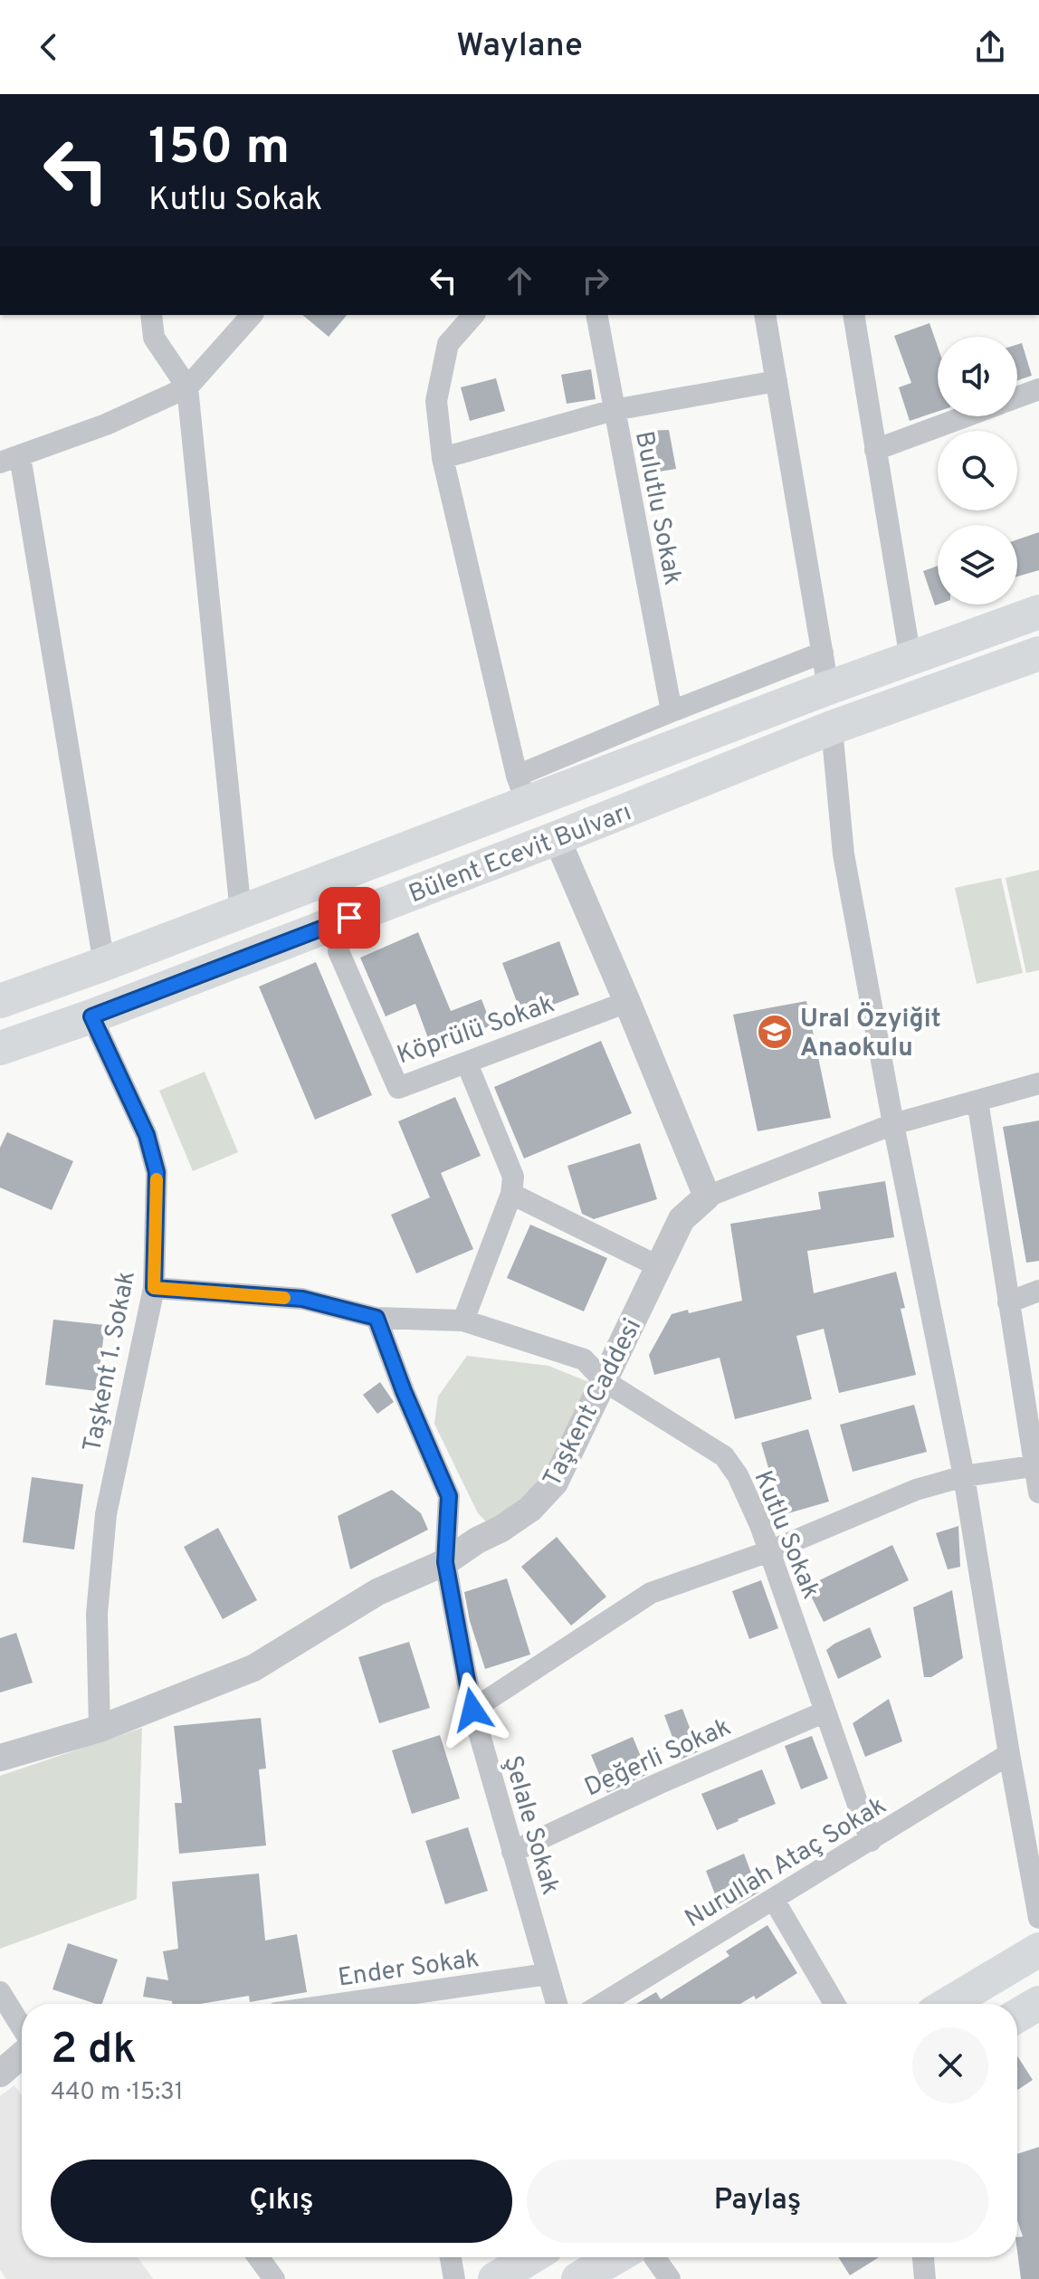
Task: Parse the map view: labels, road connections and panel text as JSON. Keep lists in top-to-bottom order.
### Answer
{
  "streets": {
    "main road": ["Bülent Ecevit Bulvarı"],
    "street": [
      "Bulutlu Sokak",
      "Köprülü Sokak",
      "Taşkent 1. Sokak",
      "Taşkent Caddesi",
      "Kutlu Sokak",
      "Değerli Sokak",
      "Şelale Sokak",
      "Nurullah Ataç Sokak",
      "Ender Sokak"
    ]
  },
  "crossings": [
    ["Bülent Ecevit Bulvarı", "Taşkent 1. Sokak"],
    ["Taşkent 1. Sokak", "Taşkent Caddesi"],
    ["Taşkent 1. Sokak", "Kutlu Sokak"],
    ["Taşkent Caddesi", "Kutlu Sokak"],
    ["Taşkent Caddesi", "Şelale Sokak"],
    ["Kutlu Sokak", "Değerli Sokak"],
    ["Kutlu Sokak", "Şelale Sokak"],
    ["Kutlu Sokak", "Nurullah Ataç Sokak"],
    ["Değerli Sokak", "Şelale Sokak"],
    ["Şelale Sokak", "Ender Sokak"]
  ],
  "places": {
    "school or university": ["Ural Özyiğit Anaokulu"]
  },
  "page": {
    "header": "Waylane",
    "turn": ["150 m", "Kutlu Sokak"],
    "heading": ["2 dk", "440 m · 15:31"],
    "buttons": ["Çıkış", "Paylaş"]
  }
}
